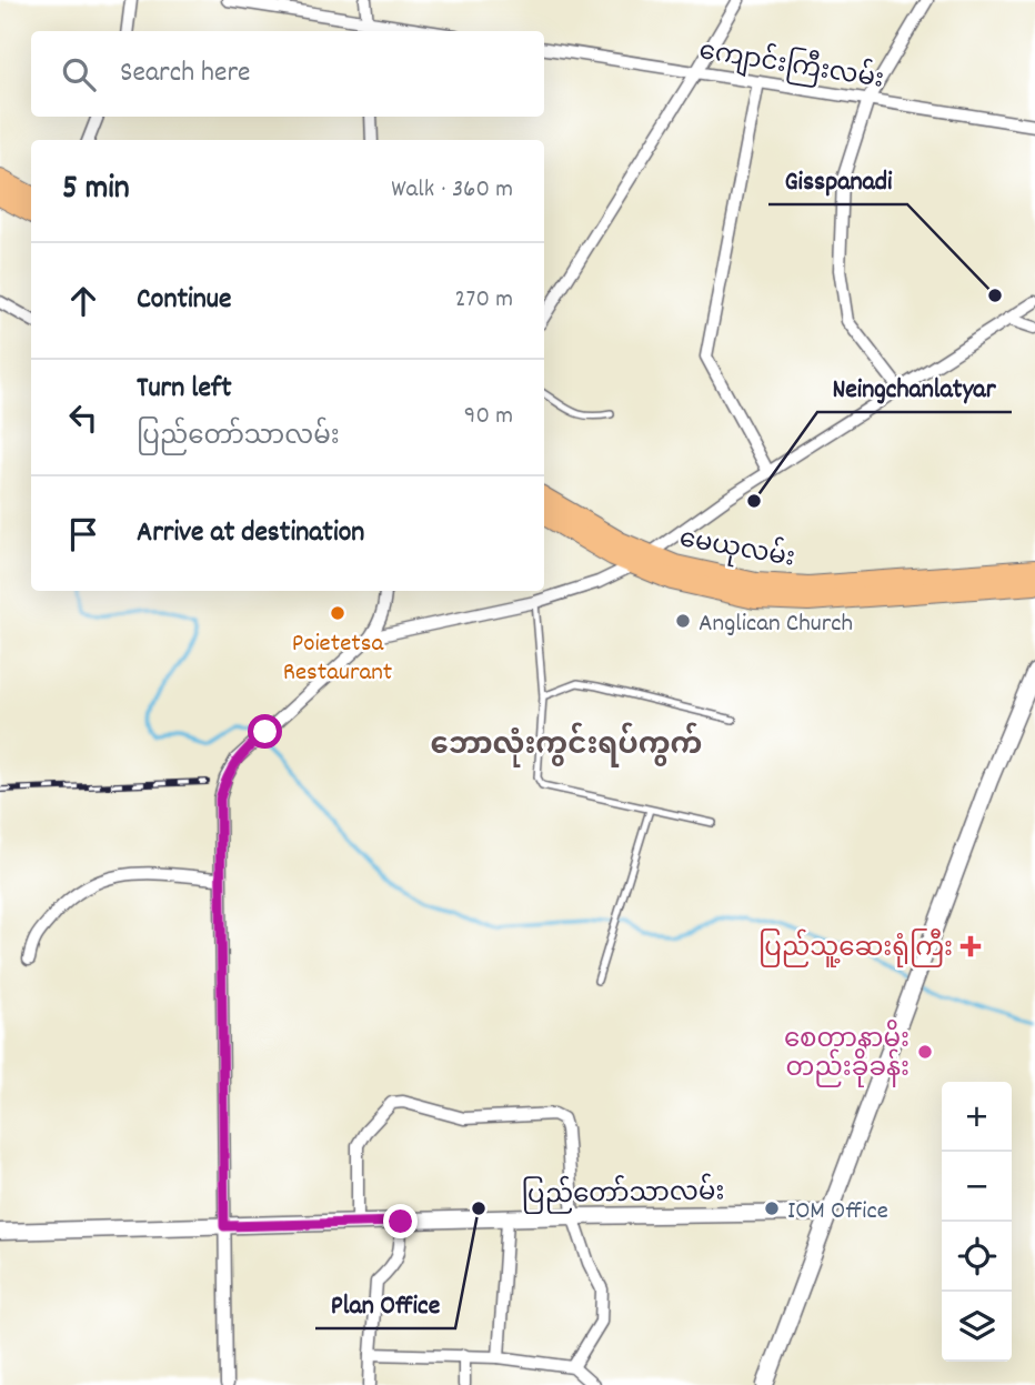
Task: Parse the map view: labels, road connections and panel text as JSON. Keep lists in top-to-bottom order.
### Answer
{
  "streets": {
    "main road": ["မေယုလမ်း"],
    "street": ["ကျောင်းကြီးလမ်း", "ပြည်တော်သာလမ်း"]
  },
  "districts": ["ဘောလုံးကွင်းရပ်ကွက်"],
  "places": {
    "other": [
      "Gisspanadi",
      "Neingchanlatyar",
      "Poietetsa Restaurant",
      "Anglican Church",
      "စေတာနာမိုး တည်းခိုခန်း",
      "Plan Office",
      "IOM Office"
    ],
    "health": ["ပြည်သူ့ဆေးရုံကြီး"]
  },
  "page": {
    "search": "Search here",
    "heading": ["5 min", "Walk · 360 m"],
    "list": [
      ["Continue", "270 m"],
      ["Turn left", "ပြည်တော်သာလမ်း", "90 m"],
      "Arrive at destination"
    ],
    "map_buttons": ["+", "−"]
  }
}
